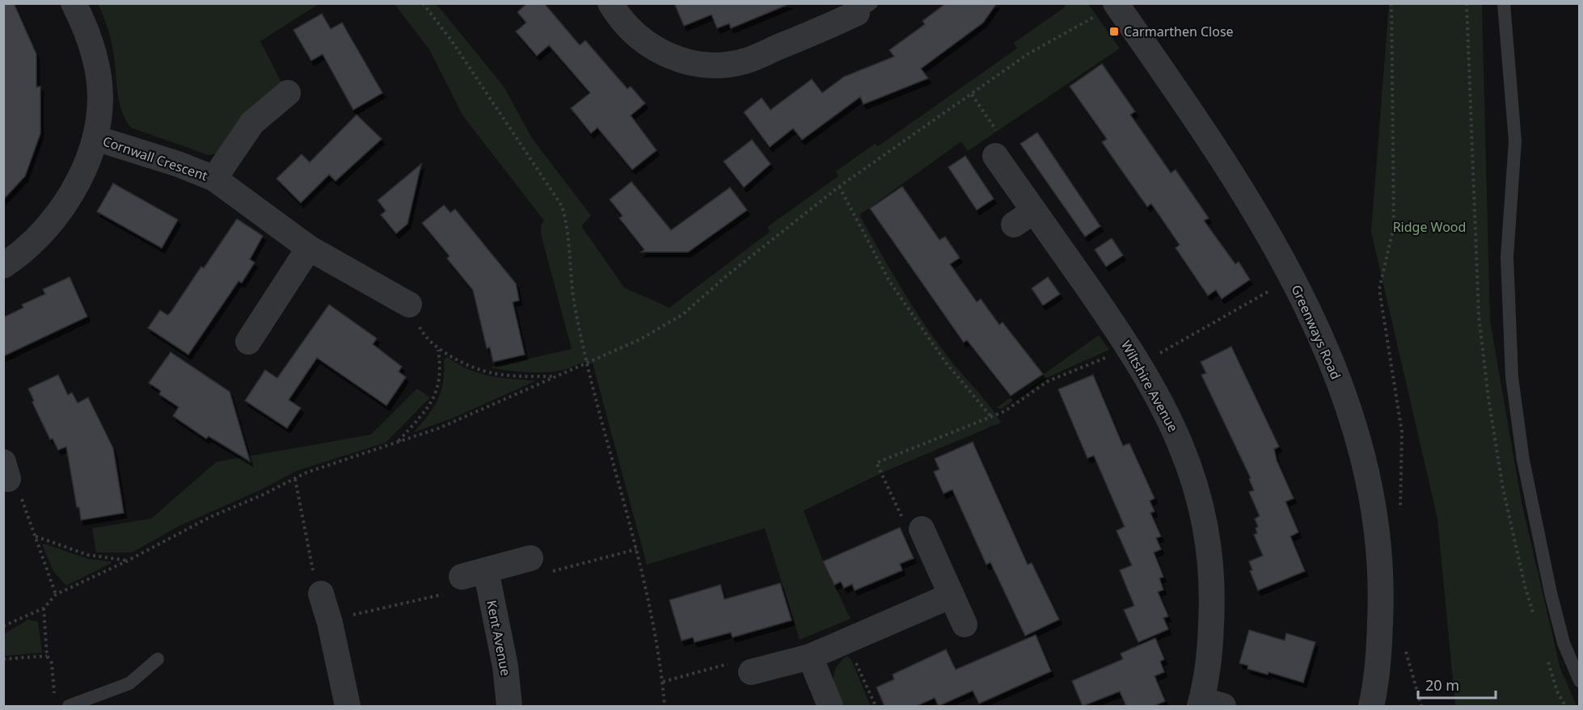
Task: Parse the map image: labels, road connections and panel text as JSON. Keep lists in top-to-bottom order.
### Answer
{
  "streets": {
    "street": [
      "Cornwall Crescent",
      "Greenways Road",
      "Wiltshire Avenue",
      "Kent Avenue"
    ]
  },
  "parks": ["Ridge Wood"],
  "places": {
    "transit": ["Carmarthen Close"]
  },
  "scale_bar": "20 m"
}
